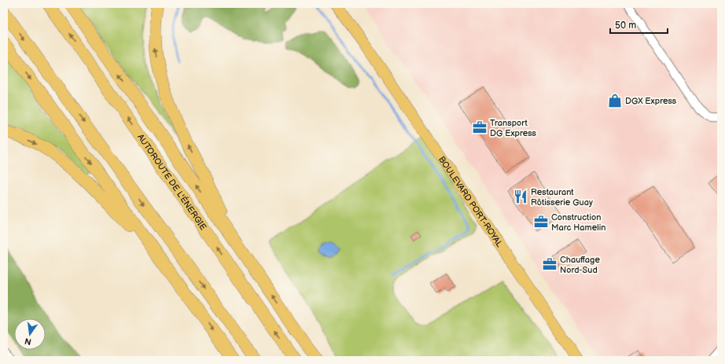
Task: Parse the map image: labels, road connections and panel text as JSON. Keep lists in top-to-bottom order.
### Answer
{
  "streets": {
    "highway": ["AUTOROUTE DE L'ÉNERGIE"],
    "main road": ["BOULEVARD PORT-ROYAL"]
  },
  "places": {
    "shop": ["DGX Express"],
    "office": ["Transport DG Express", "Construction Marc Hamelin", "Chauffage Nord-Sud"],
    "restaurant": ["Restaurant Rôtisserie Guay"]
  },
  "scale_bar": "50 m",
  "north": "bottom"
}
